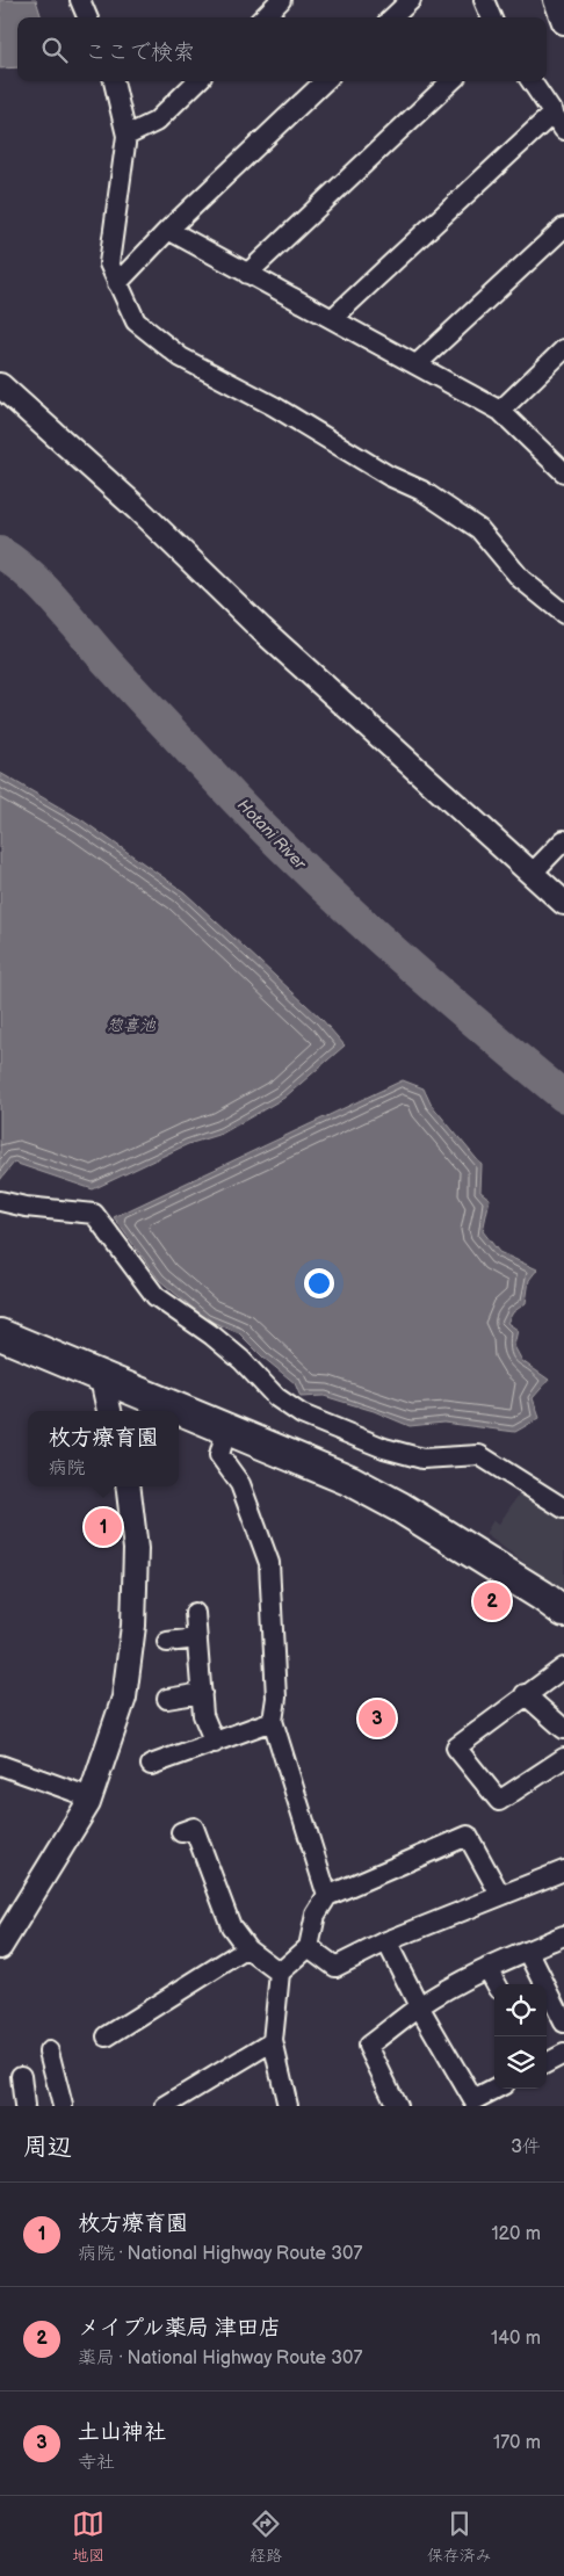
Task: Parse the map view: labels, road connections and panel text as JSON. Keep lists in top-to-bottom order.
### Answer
{
  "water": ["Hotani River", "惣喜池"],
  "page": {
    "search": "ここで検索",
    "popup": ["枚方療育園", "病院"],
    "pins": ["1", "2", "3"],
    "heading": ["周辺", "3件"],
    "list": [
      {
        "mark": "1",
        "name": "枚方療育園",
        "note": "病院 · National Highway Route 307",
        "value": "120 m"
      },
      {
        "mark": "2",
        "name": "メイプル薬局 津田店",
        "note": "薬局 · National Highway Route 307",
        "value": "140 m"
      },
      {
        "mark": "3",
        "name": "土山神社",
        "note": "寺社",
        "value": "170 m"
      }
    ],
    "nav": ["地図", "経路", "保存済み"]
  }
}
